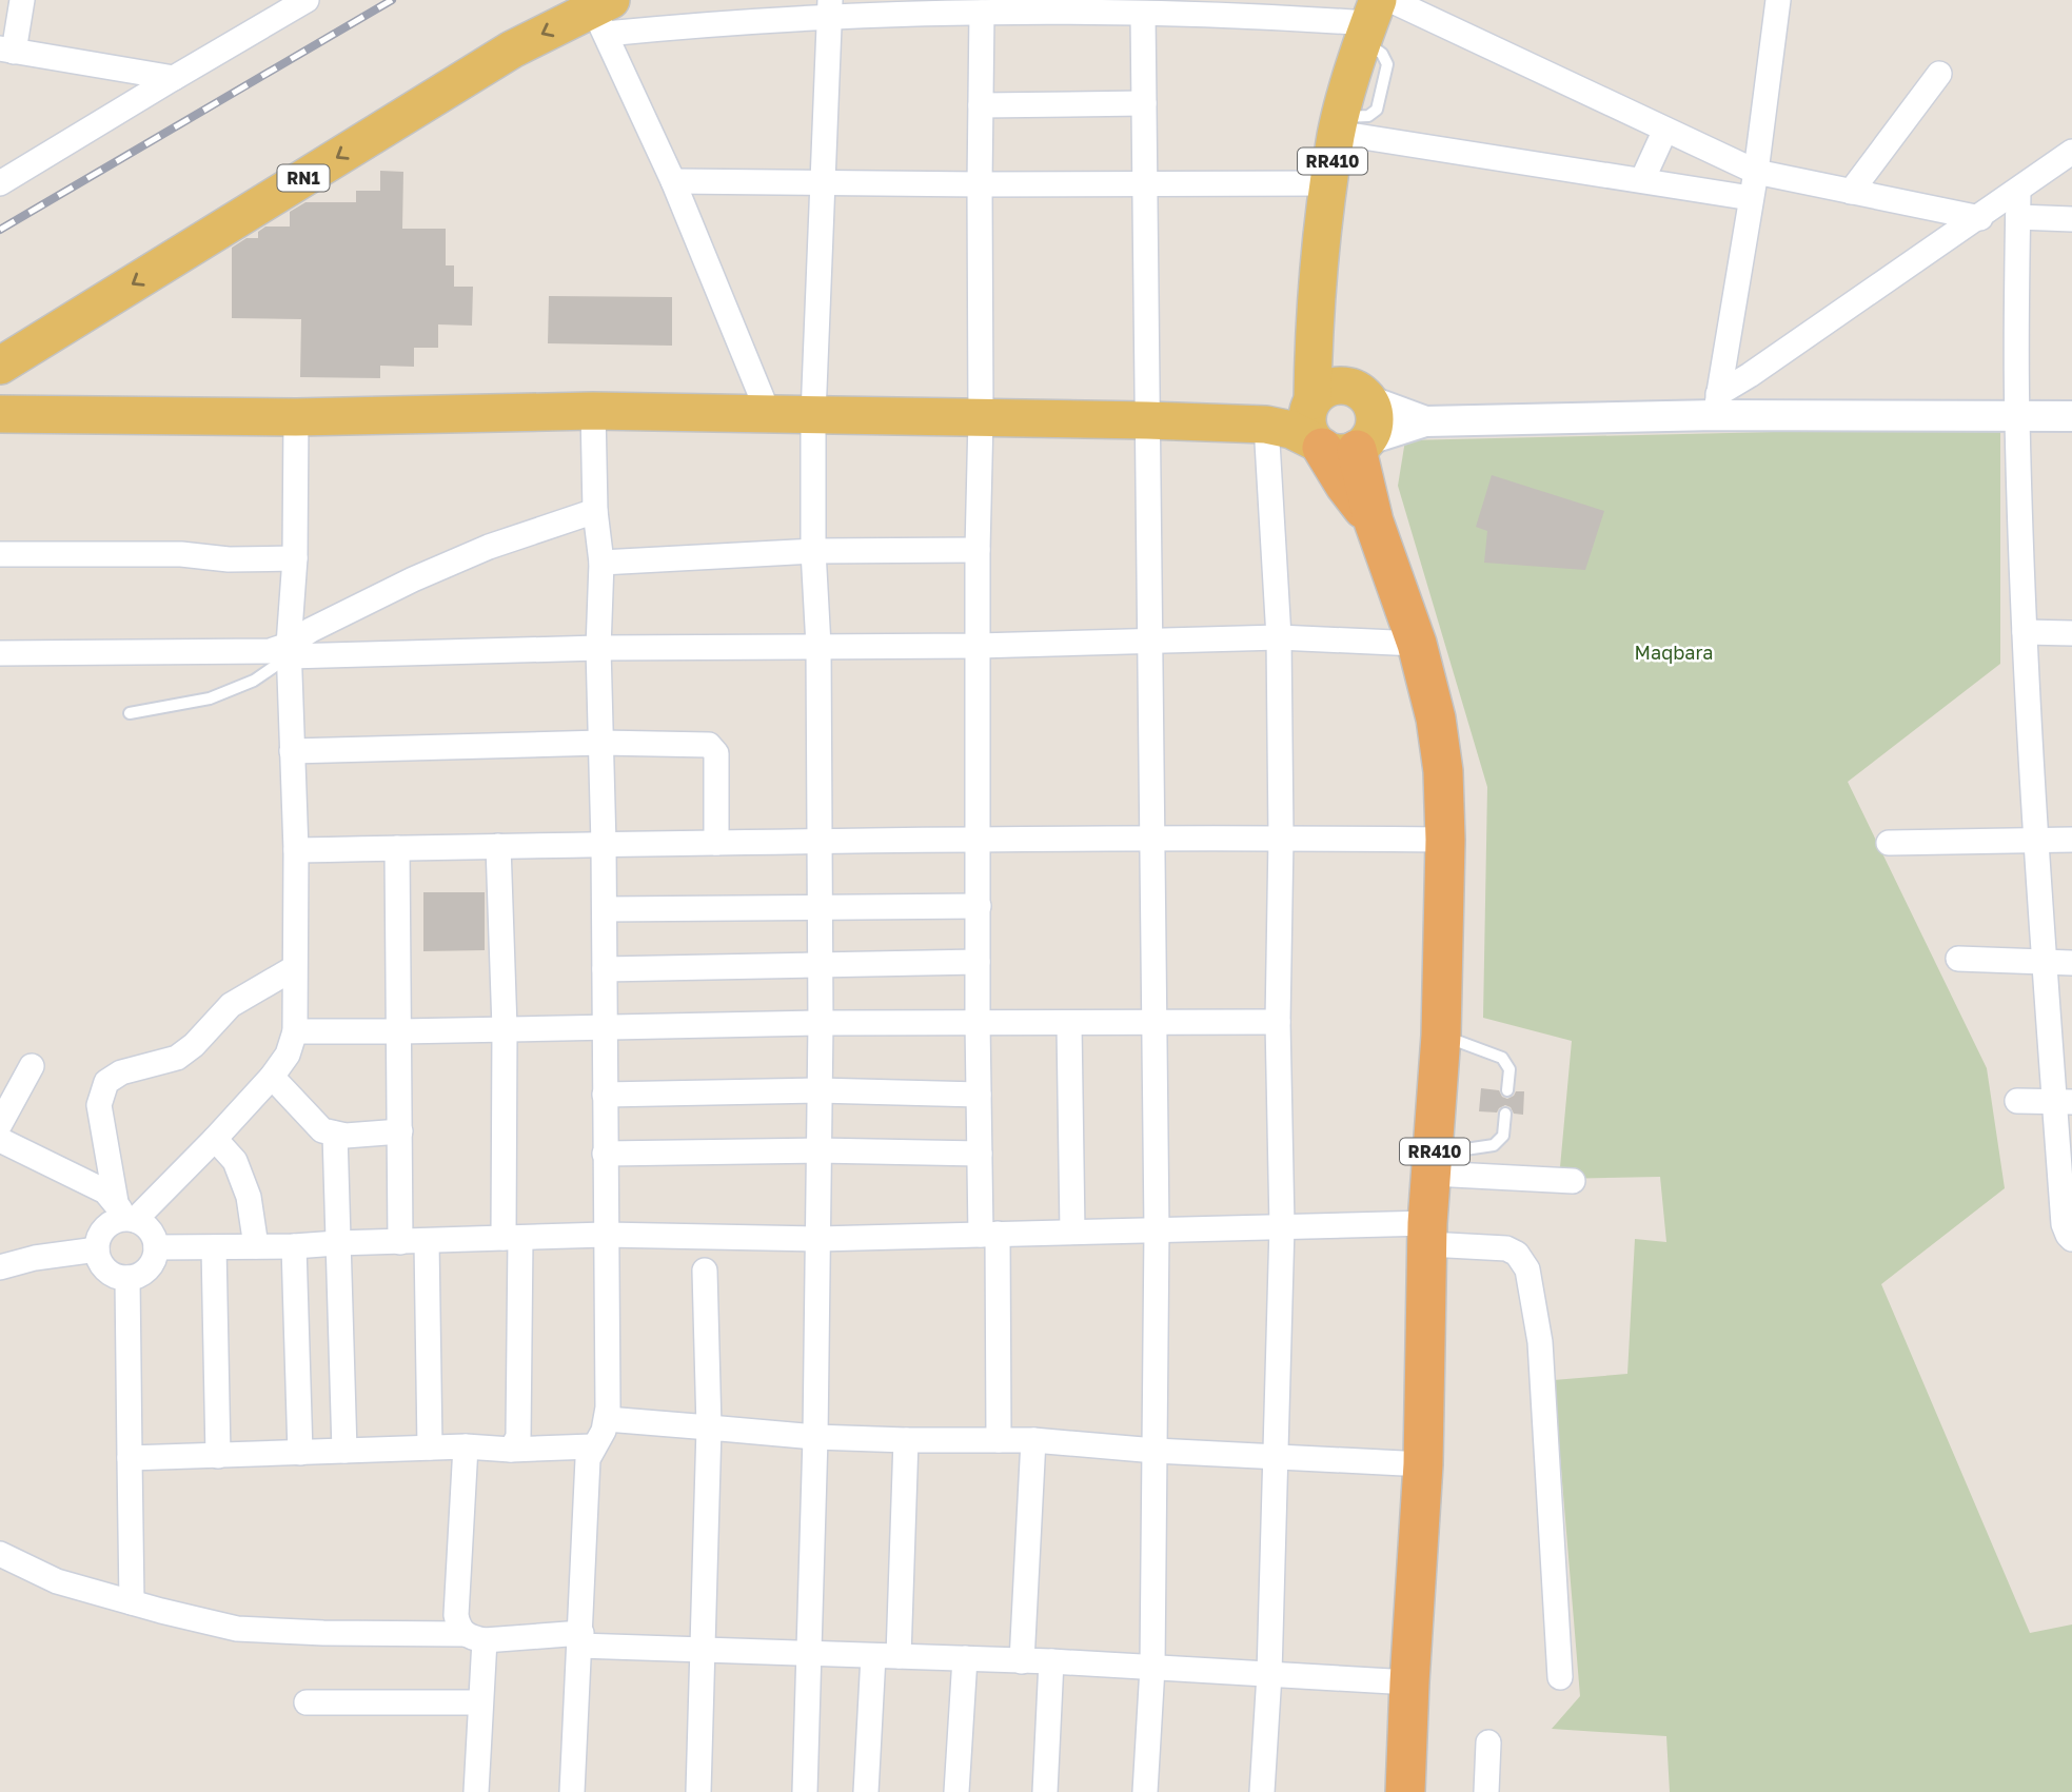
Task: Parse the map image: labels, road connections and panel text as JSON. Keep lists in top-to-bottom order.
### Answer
{
  "streets": {
    "highway": ["RR410"],
    "main road": ["RN1"]
  },
  "parks": ["Maqbara"]
}
